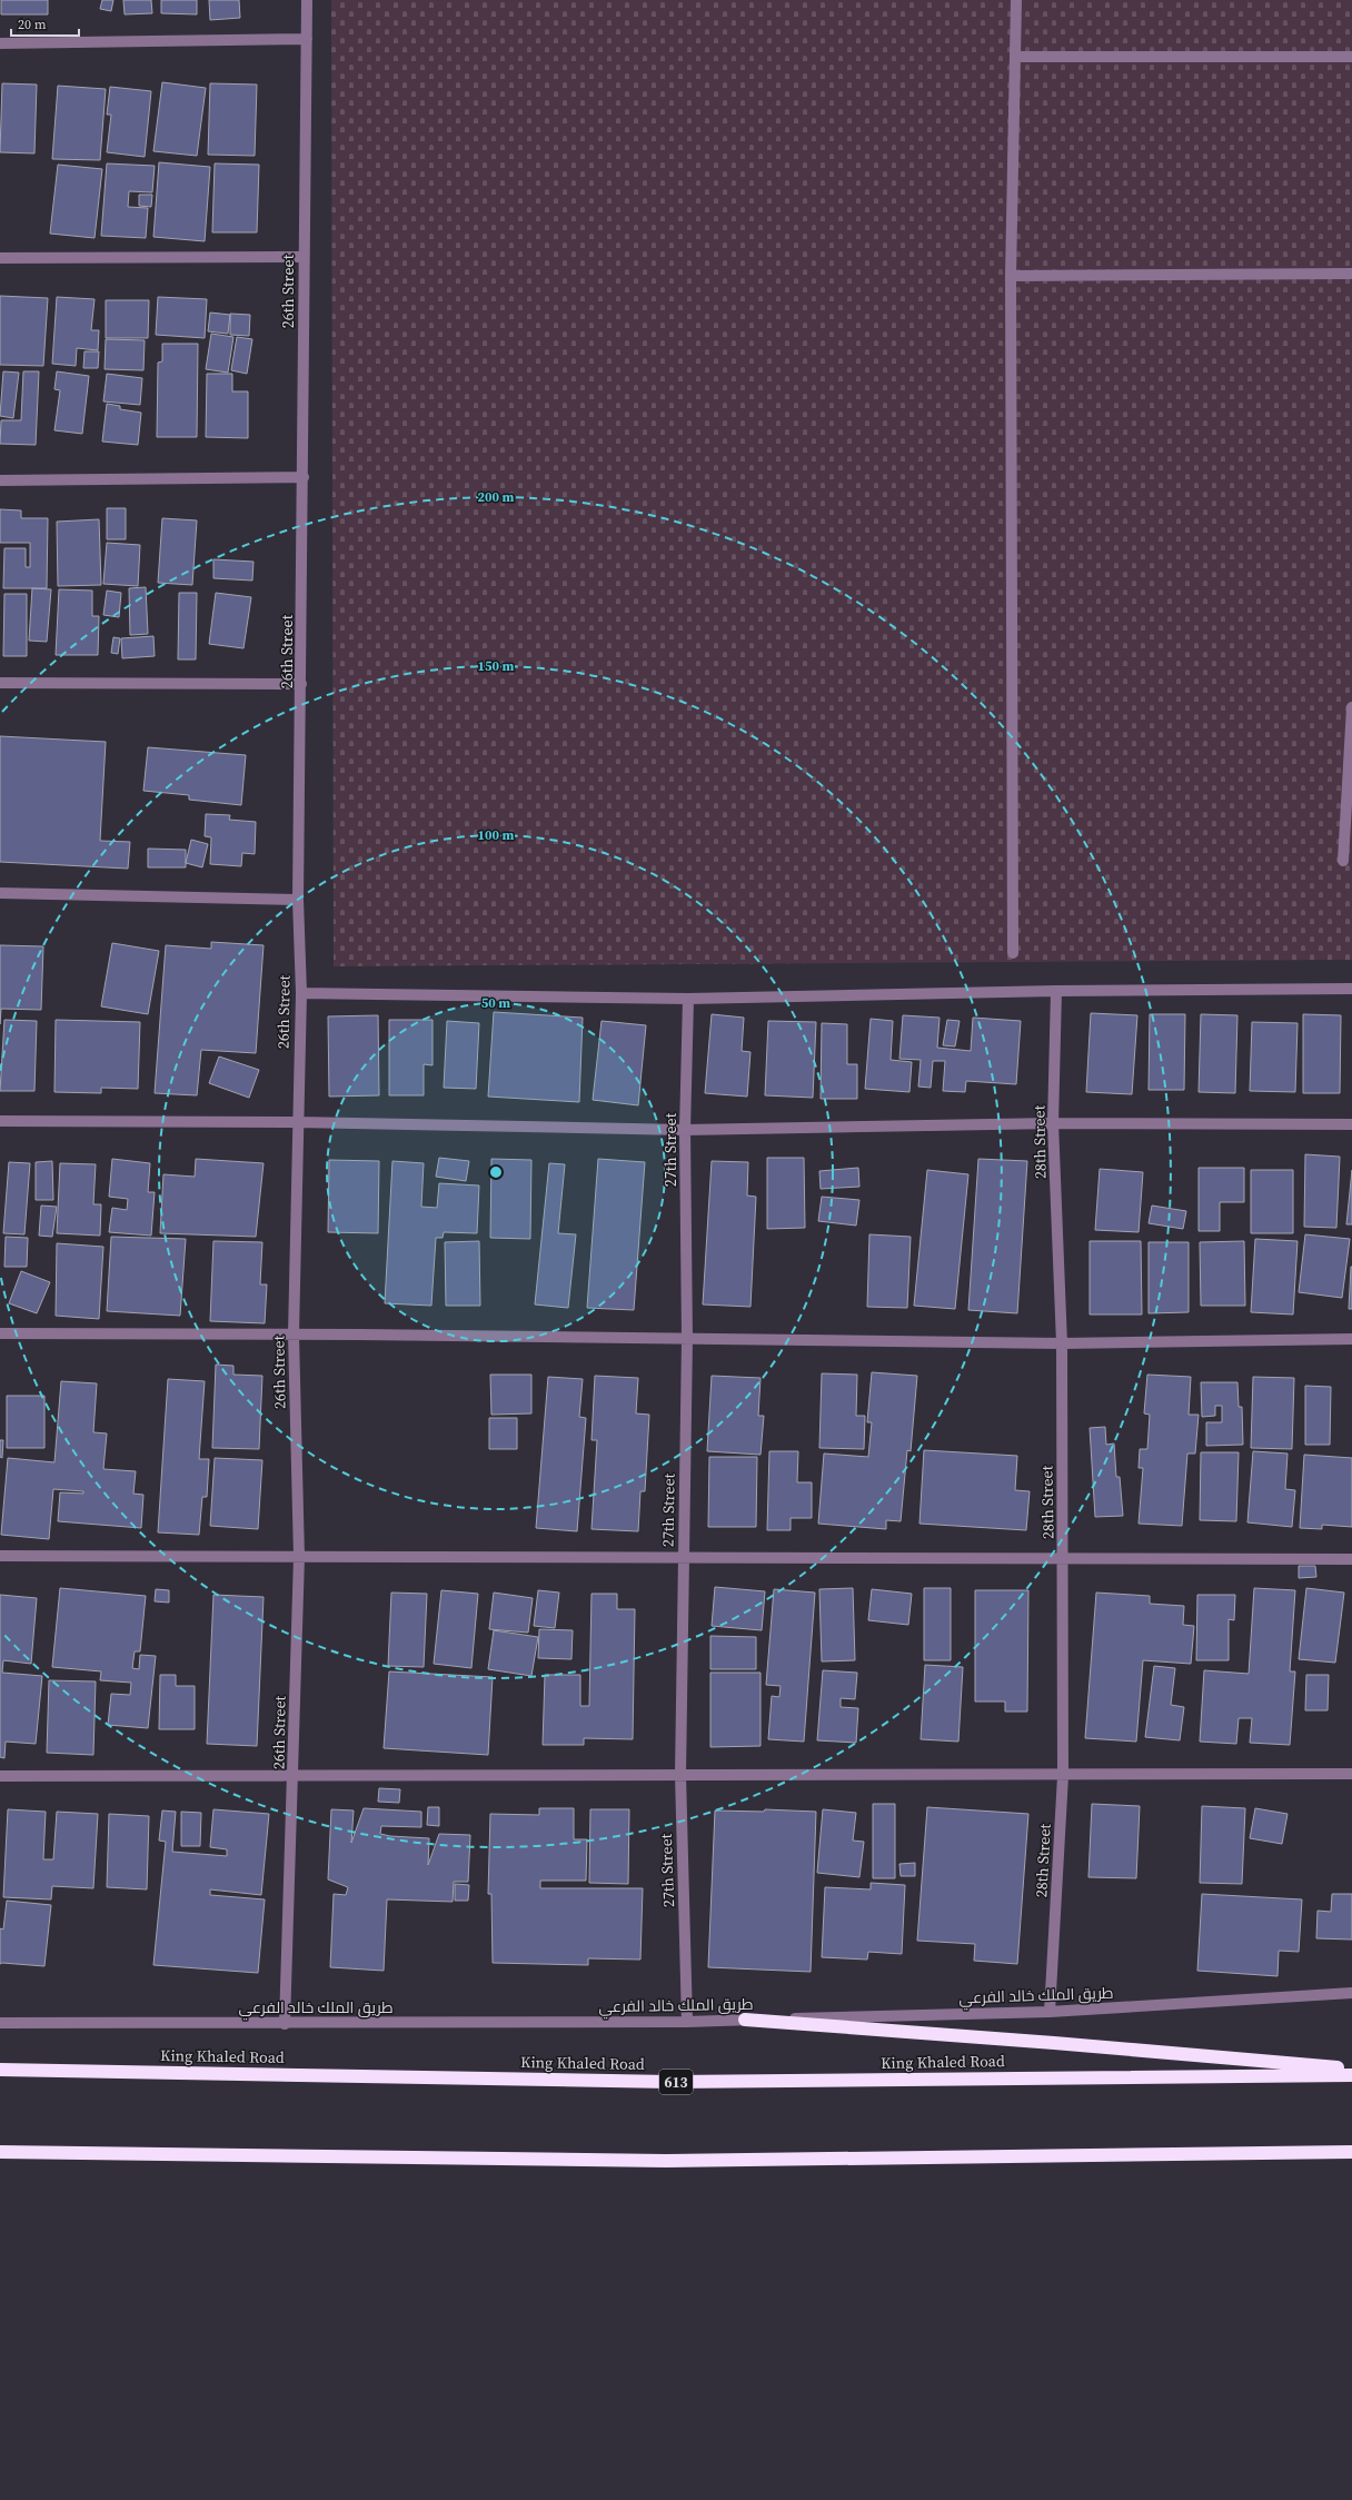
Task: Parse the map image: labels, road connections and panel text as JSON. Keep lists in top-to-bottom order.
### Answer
{
  "streets": {
    "highway": ["King Khaled Road", "613"],
    "street": [
      "26th Street",
      "28th Street",
      "27th Street",
      "طريق الملك خالد الفرعي"
    ]
  },
  "crossings": [
    ["26th Street", "طريق الملك خالد الفرعي"],
    ["28th Street", "طريق الملك خالد الفرعي"],
    ["27th Street", "طريق الملك خالد الفرعي"]
  ],
  "scale_bar": "20 m",
  "rings": [
    "200 m",
    "150 m",
    "100 m",
    "50 m"
  ]
}
